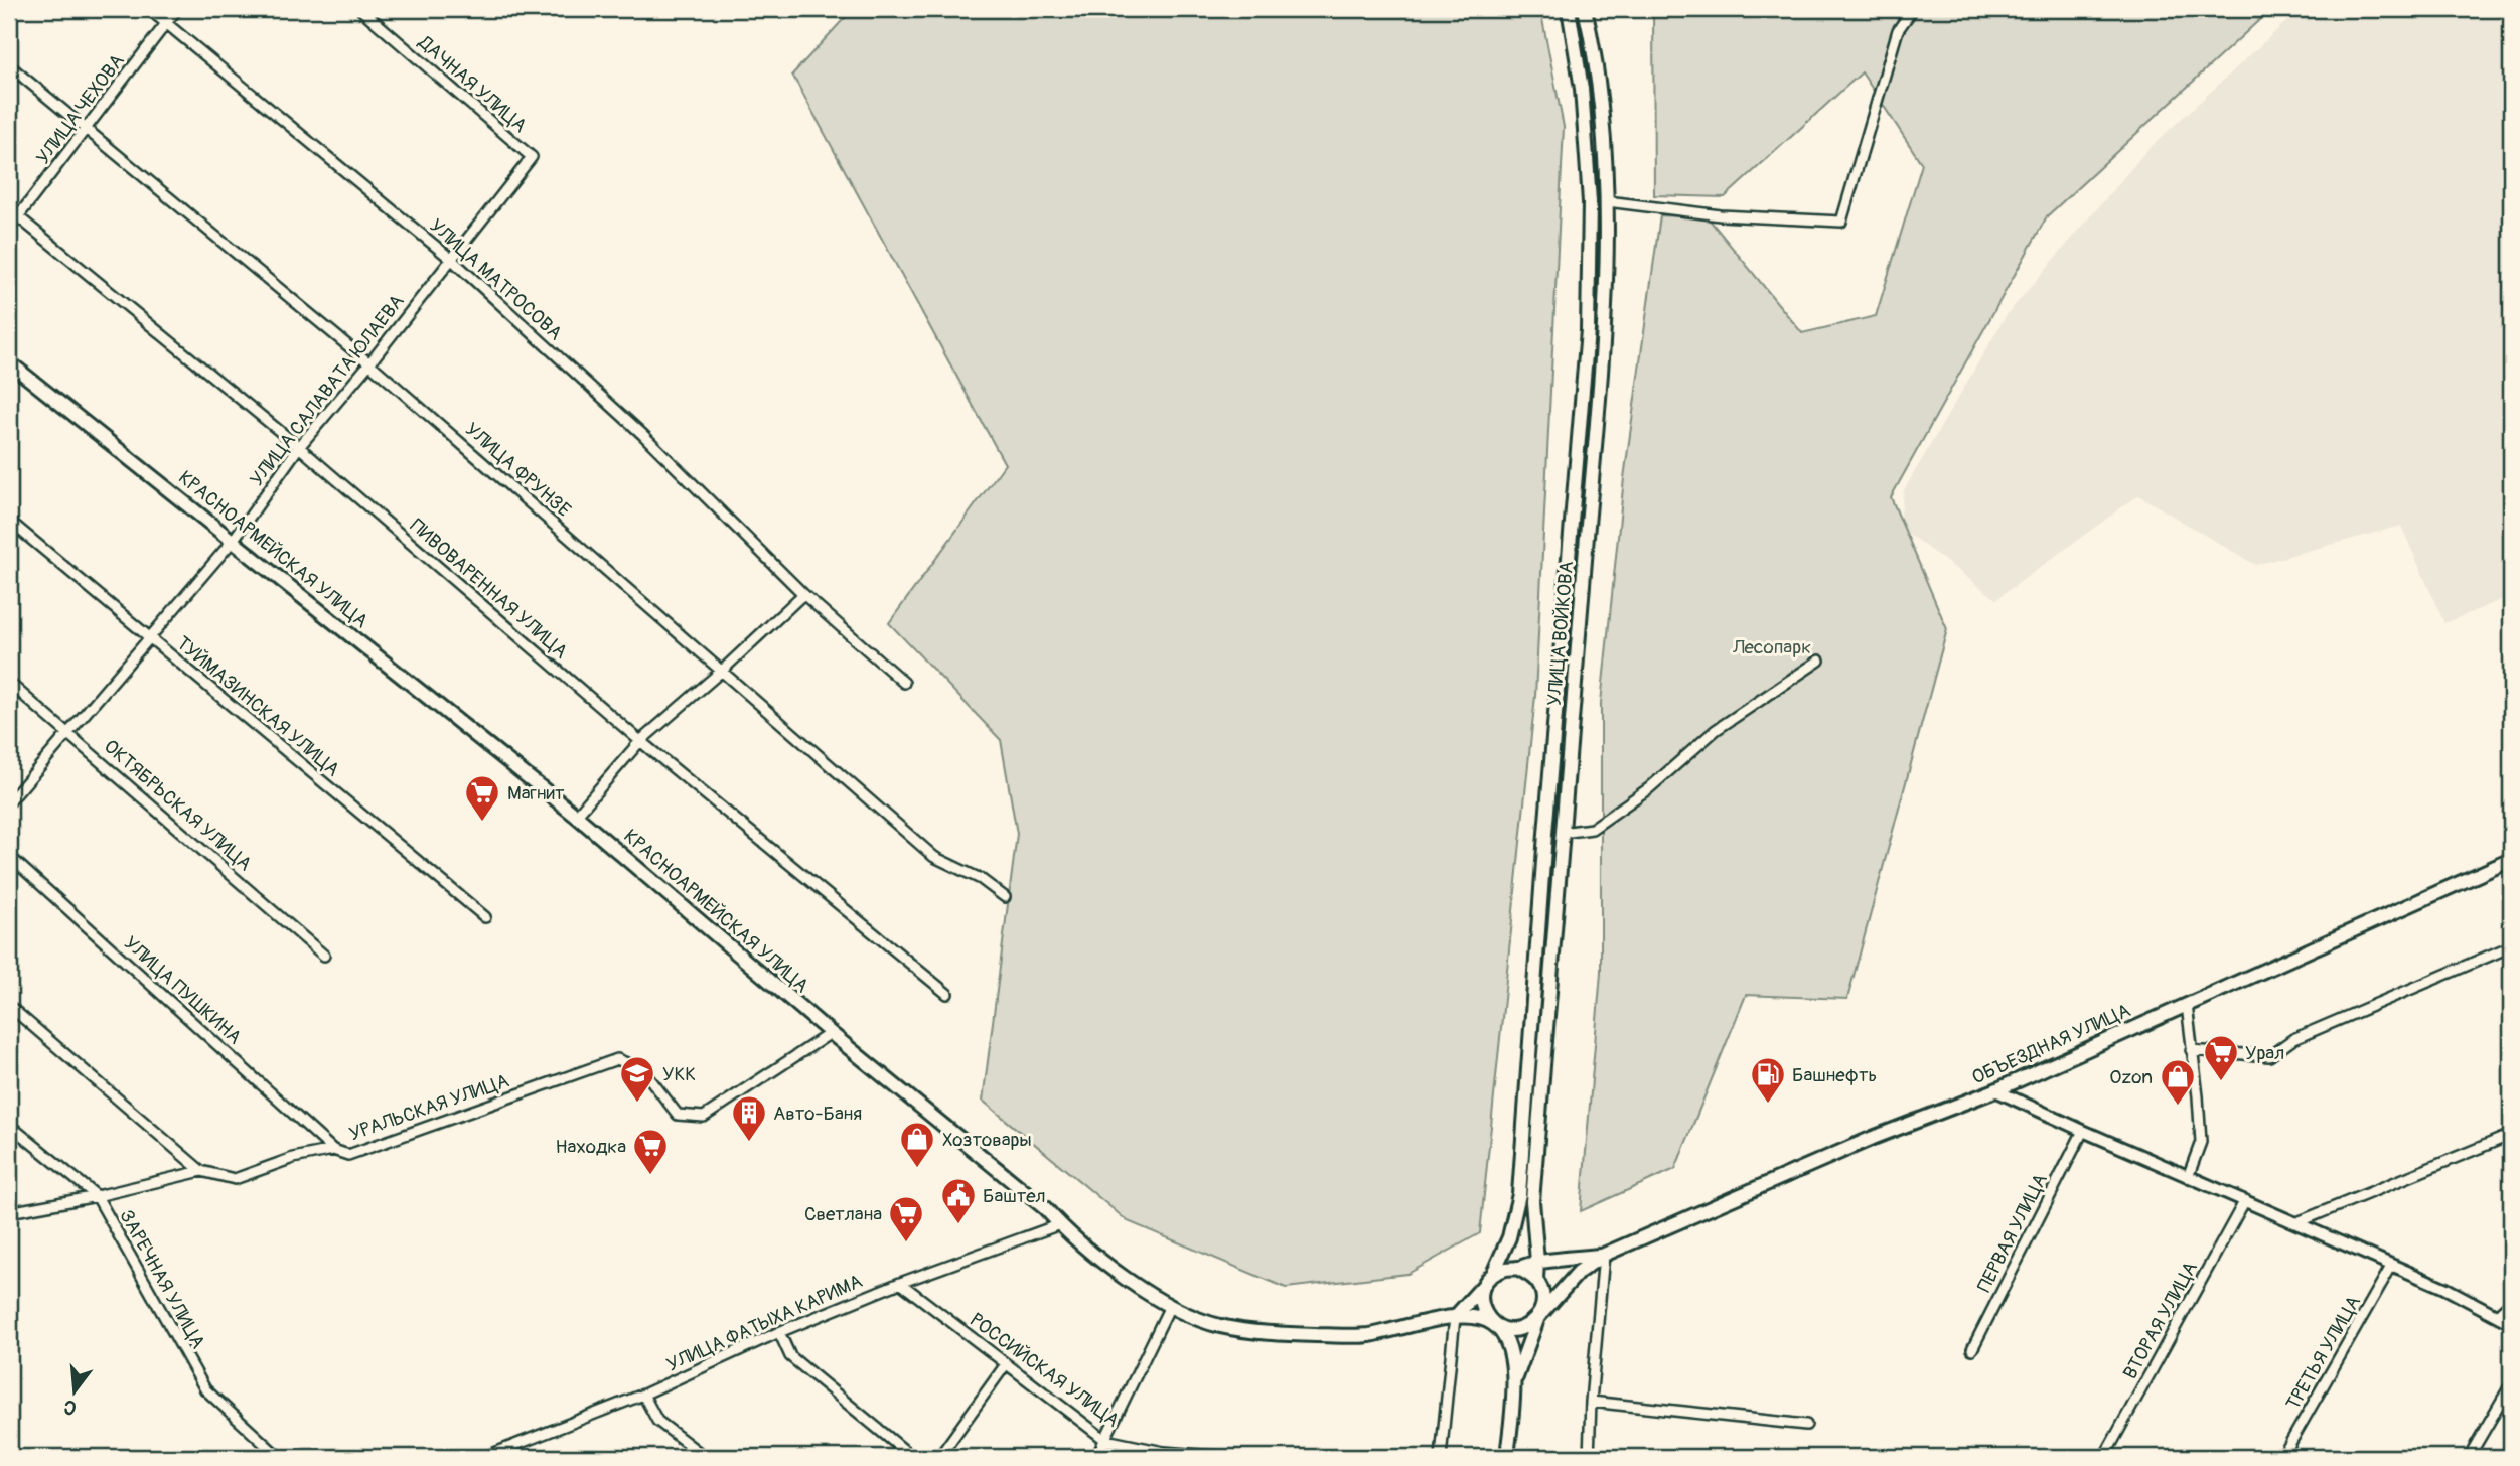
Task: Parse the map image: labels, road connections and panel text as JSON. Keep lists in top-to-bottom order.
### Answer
{
  "streets": {
    "main road": ["КРАСНОАРМЕЙСКАЯ УЛИЦА", "УЛИЦА ВОЙКОВА", "ОБЪЕЗДНАЯ УЛИЦА"],
    "street": [
      "ДАЧНАЯ УЛИЦА",
      "УЛИЦА ЧЕХОВА",
      "УЛИЦА МАТРОСОВА",
      "УЛИЦА САЛАВАТА ЮЛАЕВА",
      "УЛИЦА ФРУНЗЕ",
      "ПИВОВАРЕННАЯ УЛИЦА",
      "ТУЙМАЗИНСКАЯ УЛИЦА",
      "ОКТЯБРЬСКАЯ УЛИЦА",
      "УЛИЦА ПУШКИНА",
      "УРАЛЬСКАЯ УЛИЦА",
      "ПЕРВАЯ УЛИЦА",
      "ЗАРЕЧНАЯ УЛИЦА",
      "ВТОРАЯ УЛИЦА",
      "УЛИЦА ФАТЫХА КАРИМА",
      "ТРЕТЬЯ УЛИЦА",
      "РОССИЙСКАЯ УЛИЦА"
    ]
  },
  "crossings": [
    ["ДАЧНАЯ УЛИЦА", "УЛИЦА САЛАВАТА ЮЛАЕВА"],
    ["УЛИЦА ЧЕХОВА", "УЛИЦА МАТРОСОВА"],
    ["УЛИЦА ЧЕХОВА", "УЛИЦА ФРУНЗЕ"],
    ["УЛИЦА ЧЕХОВА", "ПИВОВАРЕННАЯ УЛИЦА"],
    ["УЛИЦА МАТРОСОВА", "УЛИЦА САЛАВАТА ЮЛАЕВА"],
    ["УЛИЦА САЛАВАТА ЮЛАЕВА", "УЛИЦА ФРУНЗЕ"],
    ["УЛИЦА САЛАВАТА ЮЛАЕВА", "КРАСНОАРМЕЙСКАЯ УЛИЦА"],
    ["УЛИЦА САЛАВАТА ЮЛАЕВА", "ПИВОВАРЕННАЯ УЛИЦА"],
    ["УЛИЦА САЛАВАТА ЮЛАЕВА", "ТУЙМАЗИНСКАЯ УЛИЦА"],
    ["УЛИЦА САЛАВАТА ЮЛАЕВА", "ОКТЯБРЬСКАЯ УЛИЦА"],
    ["КРАСНОАРМЕЙСКАЯ УЛИЦА", "УЛИЦА ВОЙКОВА"],
    ["КРАСНОАРМЕЙСКАЯ УЛИЦА", "УРАЛЬСКАЯ УЛИЦА"],
    ["КРАСНОАРМЕЙСКАЯ УЛИЦА", "УЛИЦА ФАТЫХА КАРИМА"],
    ["УЛИЦА ПУШКИНА", "УРАЛЬСКАЯ УЛИЦА"],
    ["УЛИЦА ФАТЫХА КАРИМА", "РОССИЙСКАЯ УЛИЦА"]
  ],
  "parks": ["Лесопарк"],
  "places": {
    "supermarket": [
      "Магнит",
      "Урал",
      "Находка",
      "Светлана"
    ],
    "school or university": ["УКК"],
    "fuel station": ["Башнефть"],
    "shop": ["Ozon", "Хозтовары"],
    "building": ["Авто-Баня"],
    "public building": ["Баштел"]
  },
  "north": "bottom"
}
